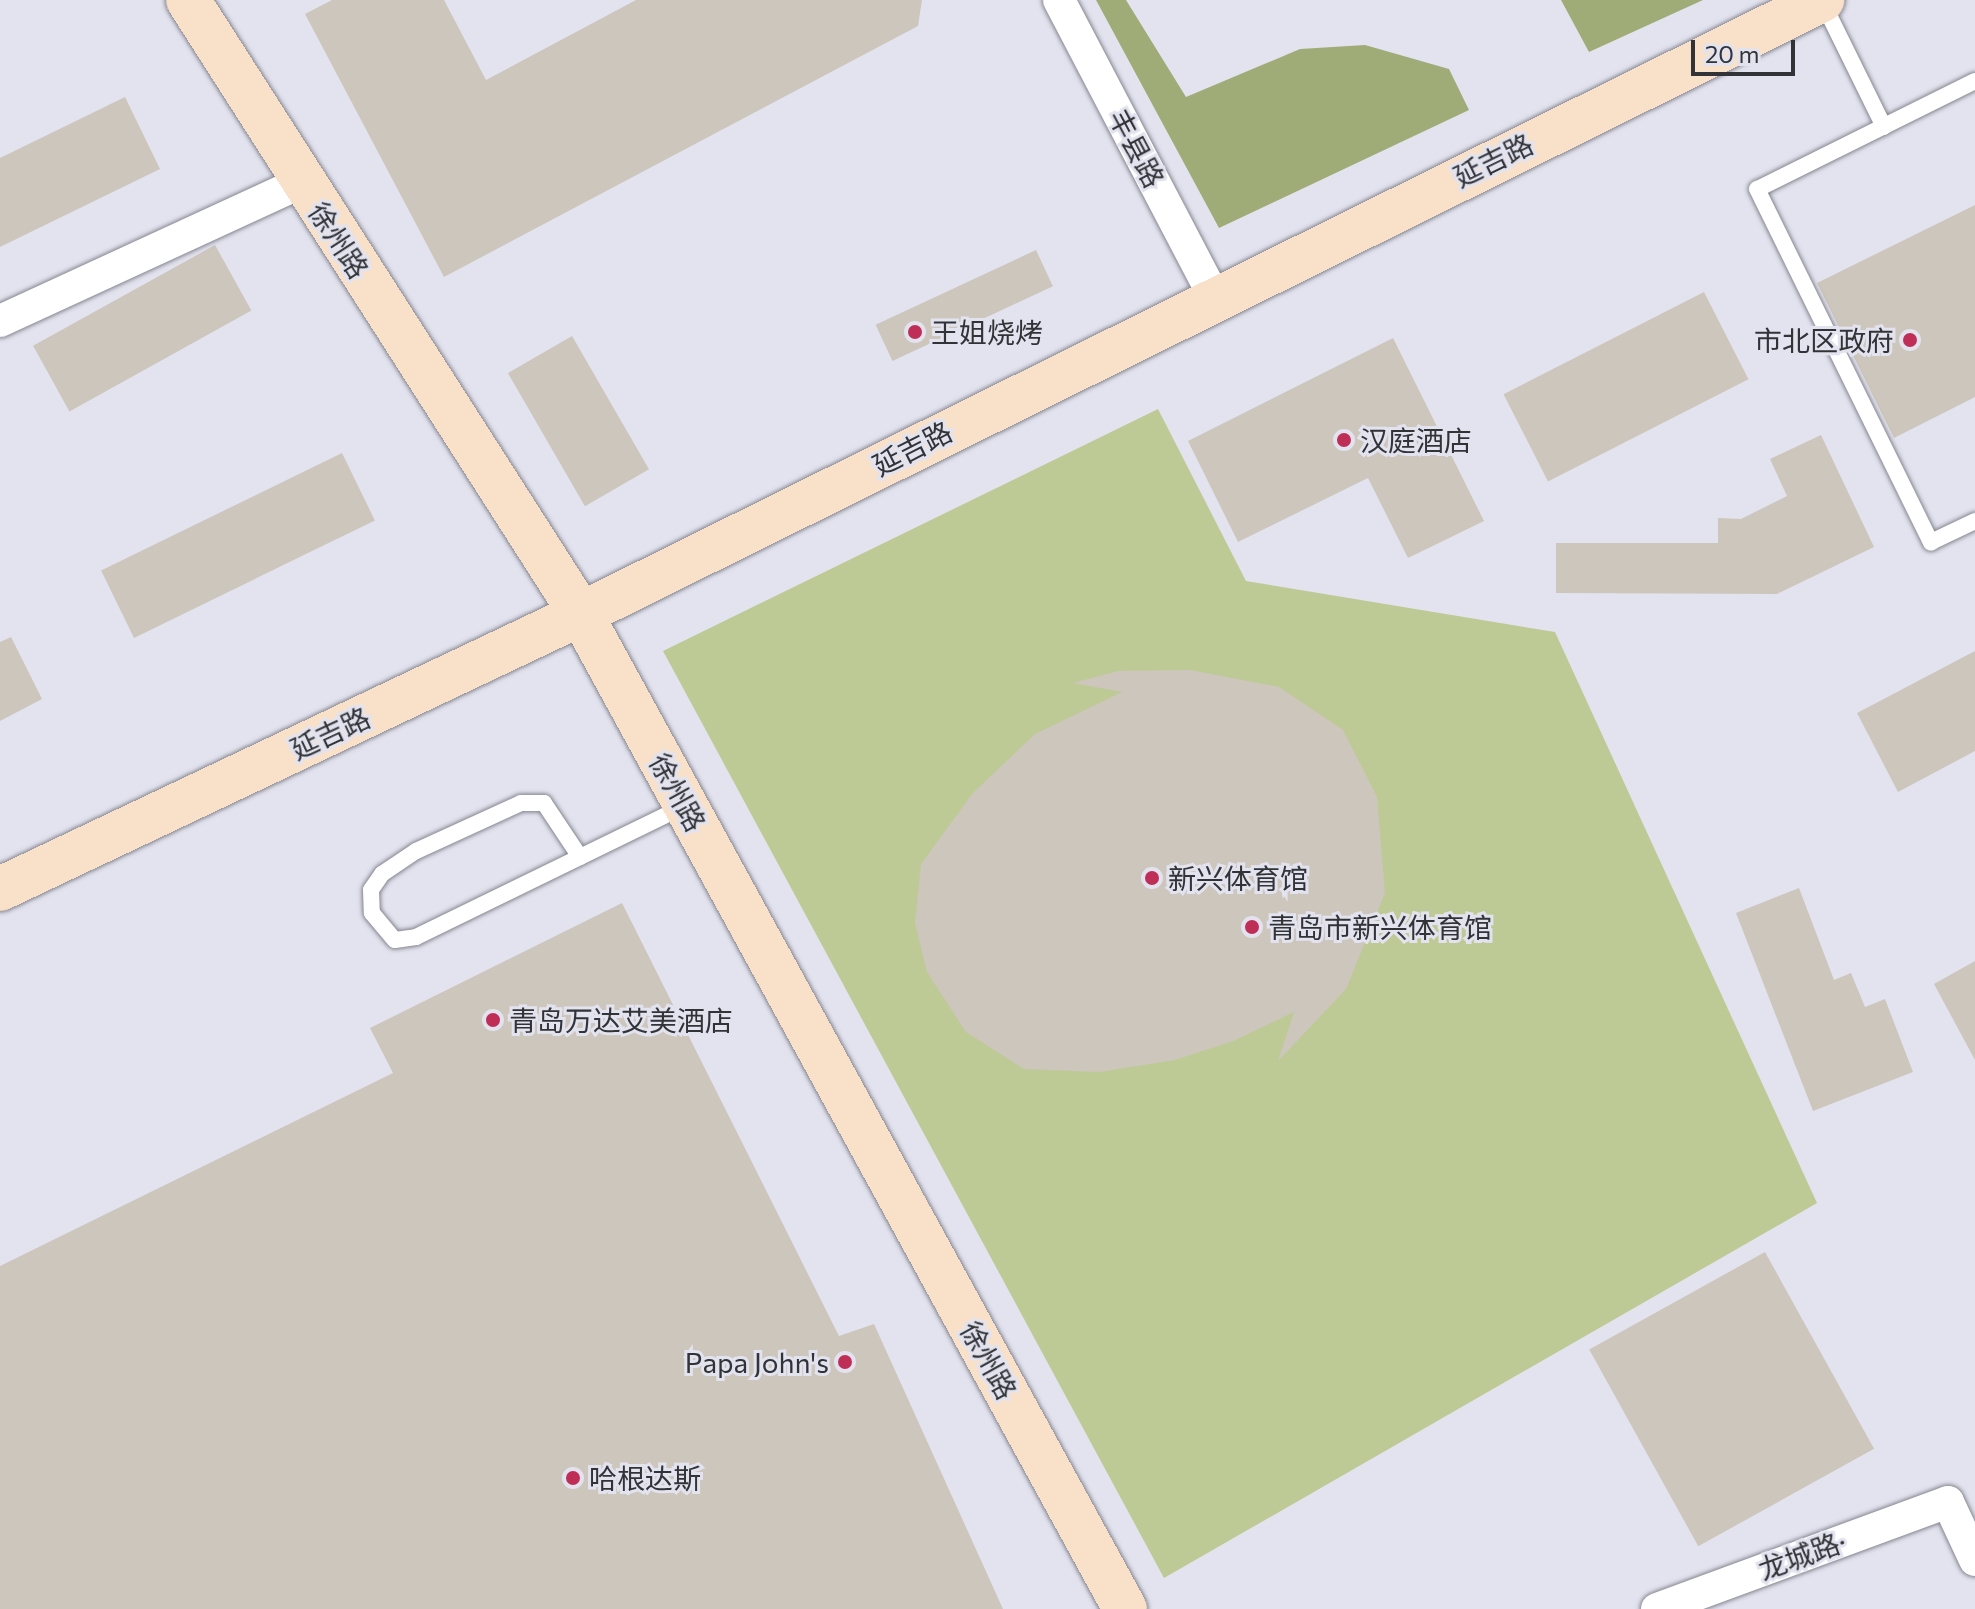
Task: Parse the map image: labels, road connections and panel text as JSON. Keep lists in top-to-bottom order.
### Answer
{
  "streets": {
    "main road": ["延吉路", "徐州路"],
    "street": ["丰县路", "龙城路·"]
  },
  "crossings": [
    ["丰县路", "延吉路"],
    ["延吉路", "徐州路"]
  ],
  "places": [
    "王姐烧烤",
    "市北区政府",
    "汉庭酒店",
    "新兴体育馆",
    "青岛市新兴体育馆",
    "青岛万达艾美酒店",
    "Papa John's",
    "哈根达斯"
  ],
  "scale_bar": "20 m"
}
